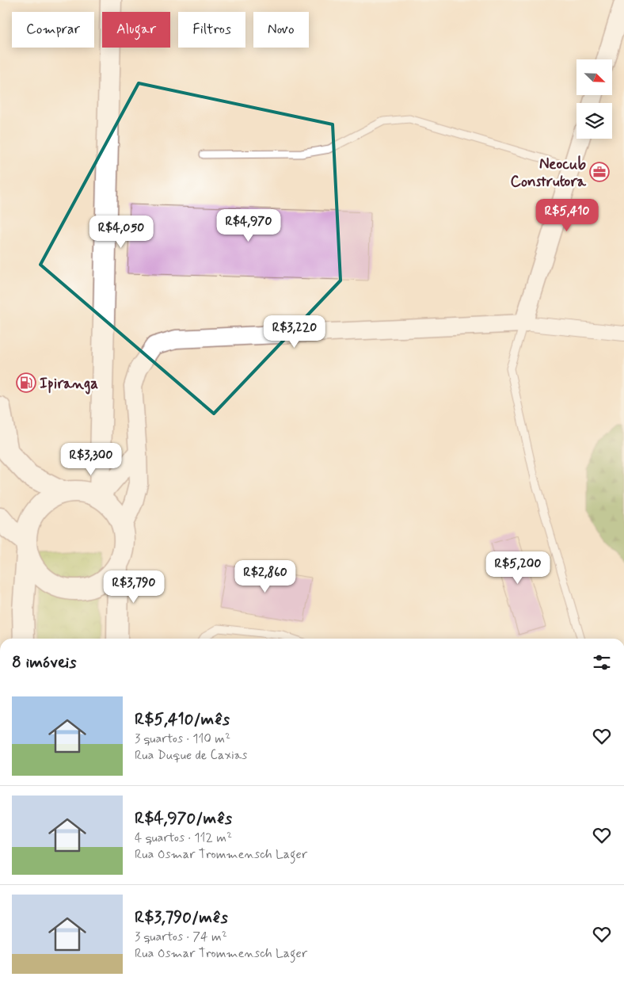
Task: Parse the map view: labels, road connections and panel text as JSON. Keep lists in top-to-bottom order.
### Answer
{
  "places": {
    "office": ["Neocub Construtora"],
    "fuel station": ["Ipiranga"]
  },
  "north": "bottom right",
  "page": {
    "chip": [
      "Comprar",
      "Alugar",
      "Filtros",
      "Novo"
    ],
    "price": [
      "R$5,410",
      "R$4,970",
      "R$4,050",
      "R$3,220",
      "R$3,300",
      "R$5,200",
      "R$2,860",
      "R$3,790"
    ],
    "heading": "8 imóveis",
    "list": [
      {
        "name": "R$5,410/mês",
        "note": "3 quartos · 110 m² · Rua Duque de Caxias"
      },
      {
        "name": "R$4,970/mês",
        "note": "4 quartos · 112 m² · Rua Osmar Trommensch Lager"
      },
      {
        "name": "R$3,790/mês",
        "note": "3 quartos · 74 m² · Rua Osmar Trommensch Lager"
      }
    ]
  }
}
